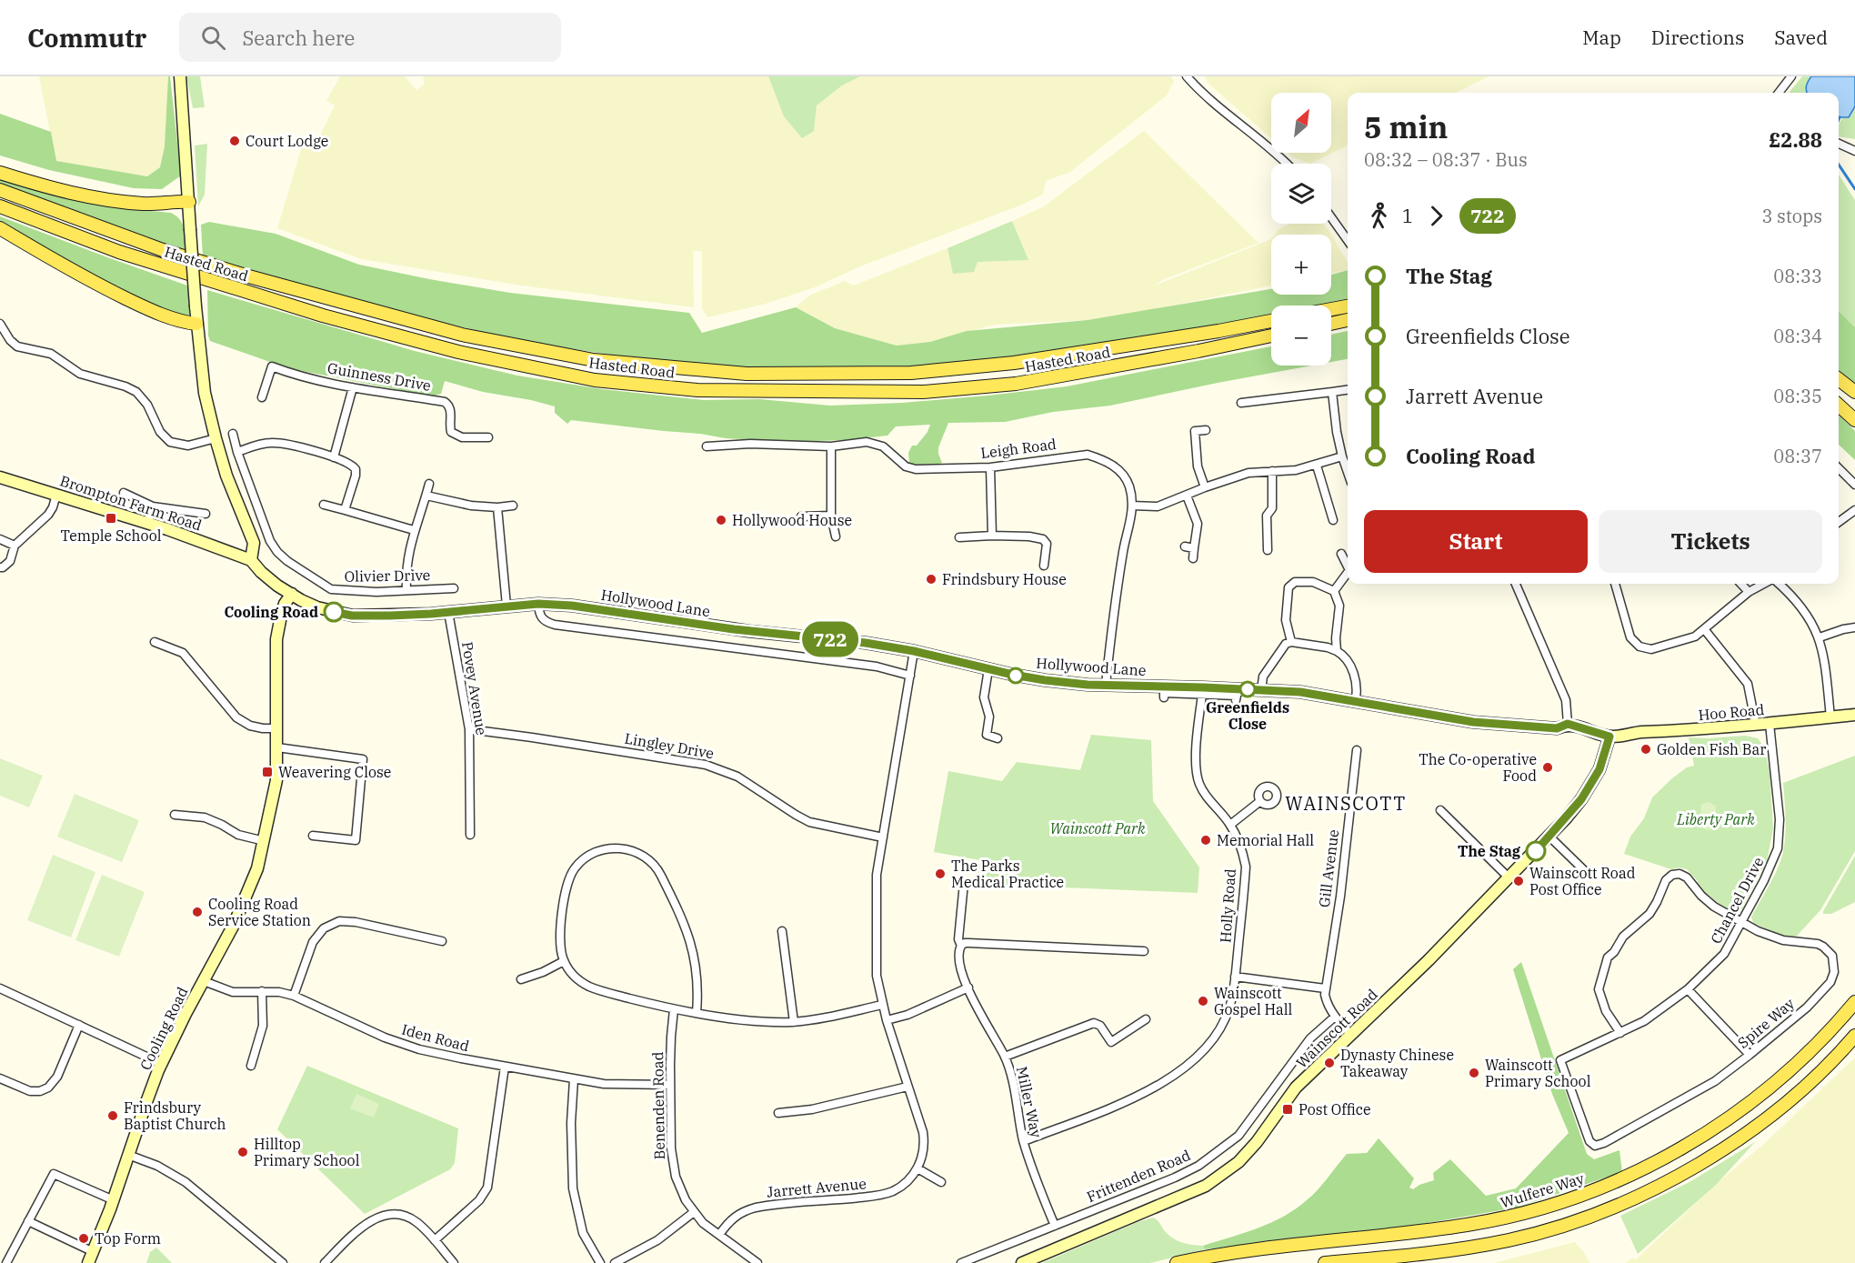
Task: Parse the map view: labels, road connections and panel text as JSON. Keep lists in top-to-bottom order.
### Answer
{
  "streets": {
    "main road": [
      "Hasted Road",
      "Brompton Farm Road",
      "Hollywood Lane",
      "Hoo Road",
      "Cooling Road",
      "Wainscott Road",
      "Wulfere Way"
    ],
    "street": [
      "Guinness Drive",
      "Leigh Road",
      "Olivier Drive",
      "Povey Avenue",
      "Lingley Drive",
      "Gill Avenue",
      "Chancel Drive",
      "Holly Road",
      "Spire Way",
      "Iden Road",
      "Miller Way",
      "Benenden Road",
      "Frittenden Road",
      "Jarrett Avenue"
    ]
  },
  "crossings": [
    ["Leigh Road", "Hollywood Lane"],
    ["Brompton Farm Road", "Hollywood Lane"],
    ["Hollywood Lane", "Povey Avenue"],
    ["Hollywood Lane", "Hoo Road"],
    ["Hollywood Lane", "Holly Road"],
    ["Hollywood Lane", "Cooling Road"],
    ["Hollywood Lane", "Wainscott Road"],
    ["Povey Avenue", "Lingley Drive"],
    ["Hoo Road", "Chancel Drive"],
    ["Hoo Road", "Wainscott Road"],
    ["Gill Avenue", "Wainscott Road"],
    ["Gill Avenue", "Frittenden Road"],
    ["Chancel Drive", "Spire Way"],
    ["Holly Road", "Miller Way"],
    ["Cooling Road", "Iden Road"],
    ["Iden Road", "Benenden Road"],
    ["Miller Way", "Frittenden Road"],
    ["Benenden Road", "Jarrett Avenue"]
  ],
  "districts": ["WAINSCOTT"],
  "parks": ["Liberty Park", "Wainscott Park"],
  "places": {
    "other": [
      "Court Lodge",
      "Hollywood House",
      "Frindsbury House",
      "Cooling Road",
      "Greenfields Close",
      "Golden Fish Bar",
      "The Co-operative Food",
      "Memorial Hall",
      "The Stag",
      "The Parks Medical Practice",
      "Wainscott Road Post Office",
      "Cooling Road Service Station",
      "Wainscott Gospel Hall",
      "Dynasty Chinese Takeaway",
      "Wainscott Primary School",
      "Frindsbury Baptist Church",
      "Hilltop Primary School",
      "Top Form"
    ],
    "transit": ["Temple School", "Weavering Close", "Post Office"]
  },
  "lines": ["bus line 722"],
  "north": "top right",
  "page": {
    "header": "Commutr",
    "search": "Search here",
    "nav": ["Map", "Directions", "Saved"],
    "on_map": "722",
    "map_buttons": ["+", "−"],
    "heading": ["5 min", "08:32 – 08:37 · Bus", "£2.88"],
    "legs": ["1", "722", "3 stops"],
    "list": [
      {
        "name": "The Stag",
        "value": "08:33"
      },
      {
        "name": "Greenfields Close",
        "value": "08:34"
      },
      {
        "name": "Jarrett Avenue",
        "value": "08:35"
      },
      {
        "name": "Cooling Road",
        "value": "08:37"
      }
    ],
    "buttons": ["Start", "Tickets"]
  }
}
